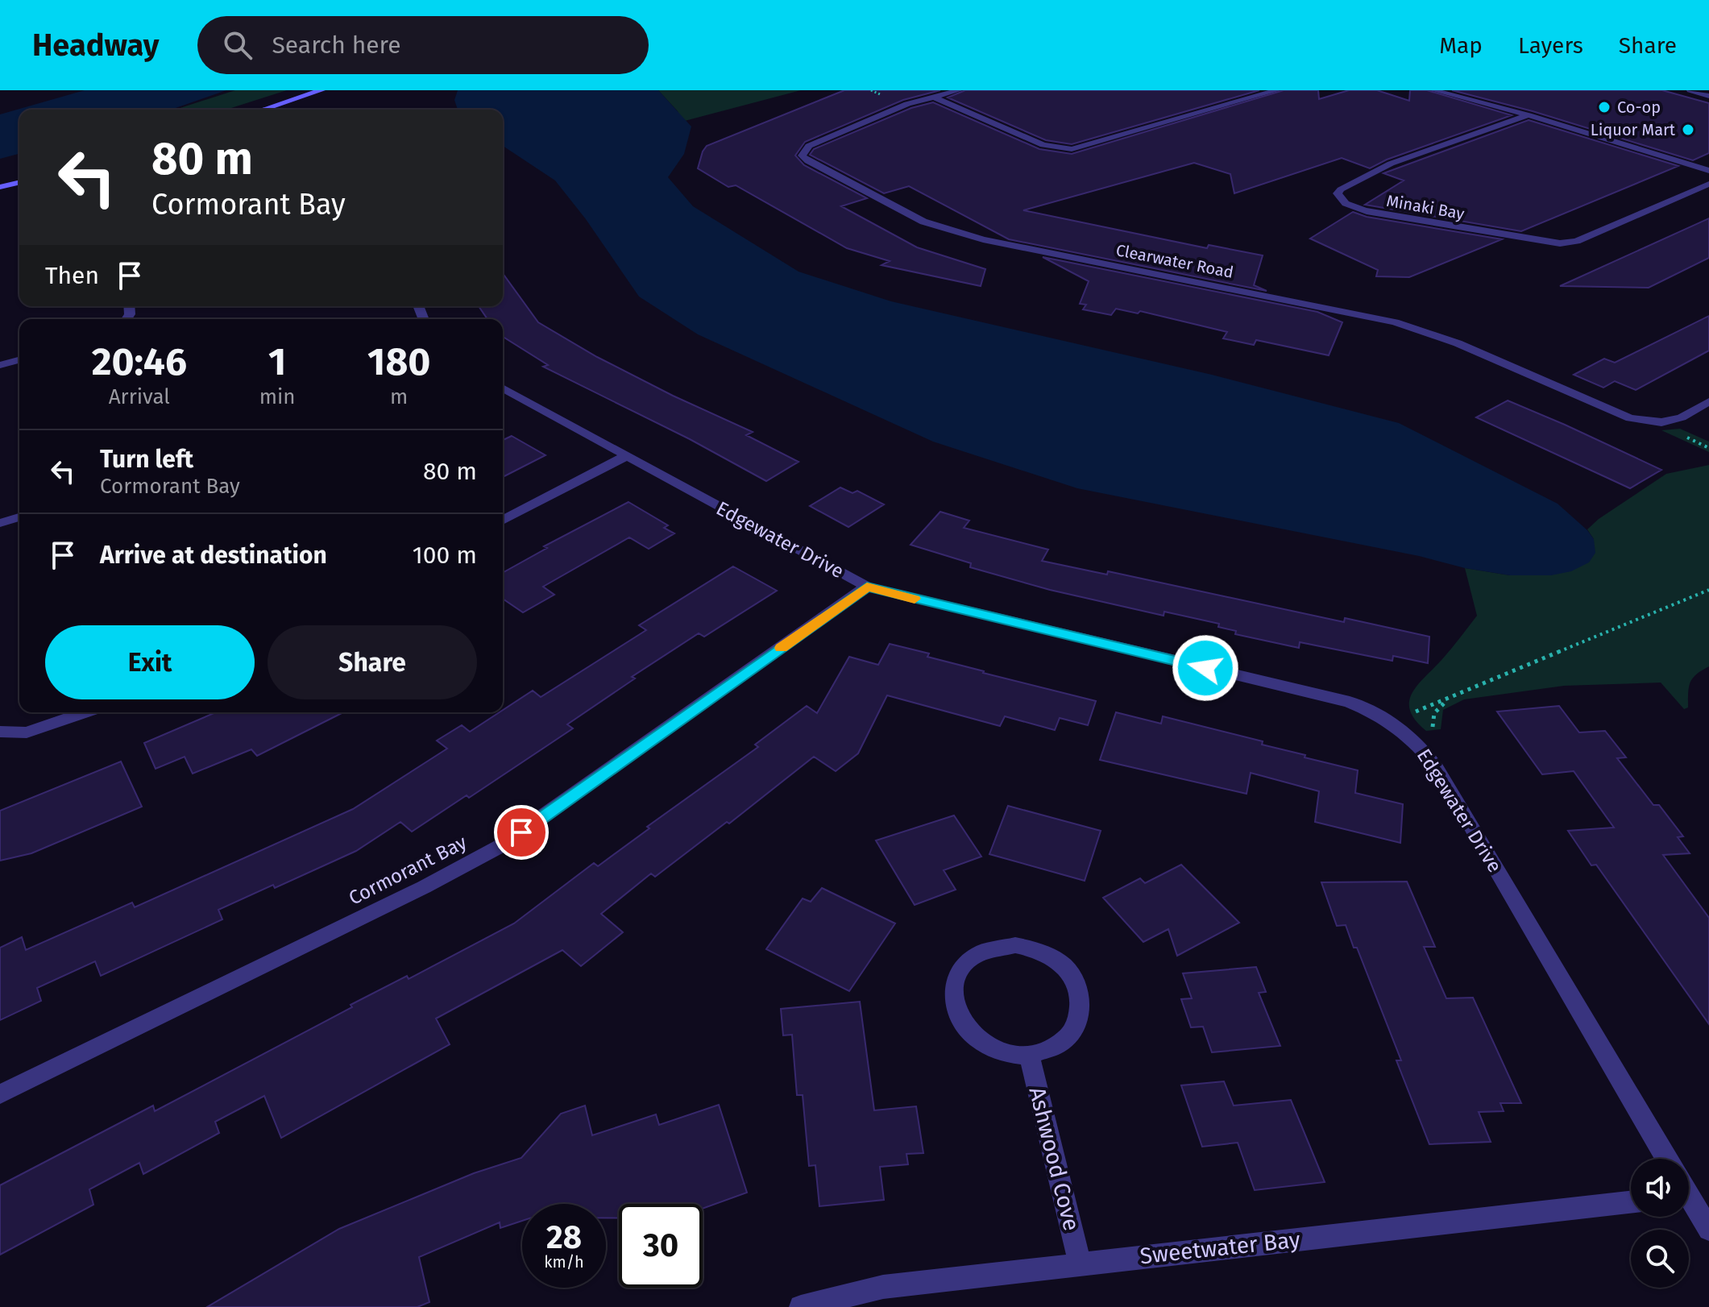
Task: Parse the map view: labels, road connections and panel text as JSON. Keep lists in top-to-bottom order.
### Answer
{
  "streets": {
    "street": [
      "Minaki Bay",
      "Clearwater Road",
      "Edgewater Drive",
      "Cormorant Bay",
      "Ashwood Cove",
      "Sweetwater Bay"
    ]
  },
  "crossings": [
    ["Edgewater Drive", "Cormorant Bay"],
    ["Ashwood Cove", "Sweetwater Bay"]
  ],
  "places": ["Co-op", "Liquor Mart"],
  "page": {
    "header": "Headway",
    "search": "Search here",
    "nav": ["Map", "Layers", "Share"],
    "turn": ["80 m", "Cormorant Bay"],
    "then": "Then",
    "eta": [
      "20:46",
      "Arrival",
      "1",
      "min",
      "180",
      "m"
    ],
    "list": [
      {
        "name": "Turn left",
        "note": "Cormorant Bay",
        "value": "80 m"
      },
      {
        "name": "Arrive at destination",
        "value": "100 m"
      }
    ],
    "buttons": ["Exit", "Share"],
    "speed": "28 km/h",
    "limit": "30"
  }
}
